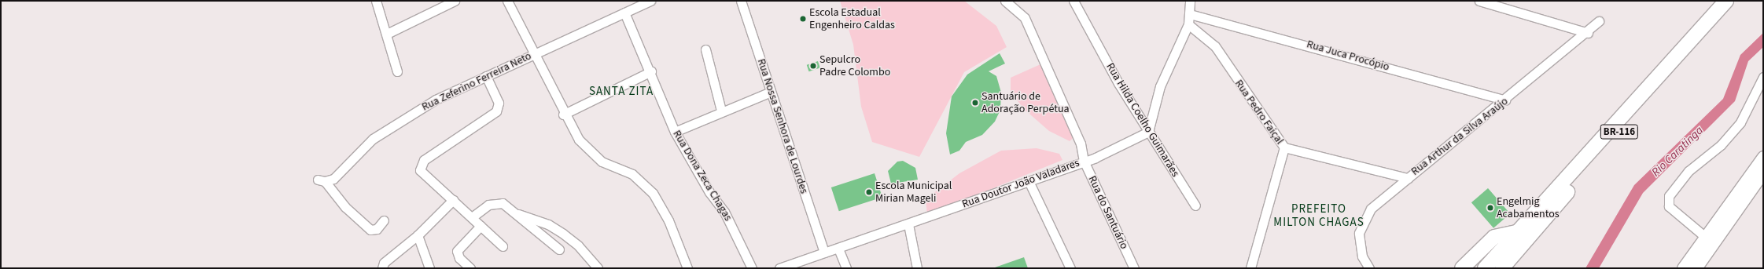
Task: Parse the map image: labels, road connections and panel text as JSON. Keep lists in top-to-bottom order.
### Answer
{
  "streets": {
    "highway": ["BR-116"],
    "street": [
      "Rua Juca Procópio",
      "Rua Zeferino Ferreira Neto",
      "Rua Pedro Faiçal",
      "Rua Hilda Coelho Guimarães",
      "Rua Nossa Senhora de Lourdes",
      "Rua Arthur da Silva Araújo",
      "Rua Dona Zeca Chagas",
      "Rua Doutor João Valadares",
      "Rua do Santuário"
    ]
  },
  "crossings": [
    ["Rua Juca Procópio", "Rua Arthur da Silva Araújo"],
    ["Rua Zeferino Ferreira Neto", "Rua Dona Zeca Chagas"],
    ["Rua Pedro Faiçal", "Rua Arthur da Silva Araújo"],
    ["Rua Hilda Coelho Guimarães", "Rua Doutor João Valadares"],
    ["Rua Nossa Senhora de Lourdes", "Rua Doutor João Valadares"],
    ["Rua Doutor João Valadares", "Rua do Santuário"]
  ],
  "districts": ["SANTA ZITA", "PREFEITO MILTON CHAGAS"],
  "water": ["Rio Caratinga"],
  "places": [
    "Escola Estadual Engenheiro Caldas",
    "Sepulcro Padre Colombo",
    "Santuário de Adoração Perpétua",
    "Escola Municipal Mirian Mageli",
    "Engelmig Acabamentos"
  ]
}
